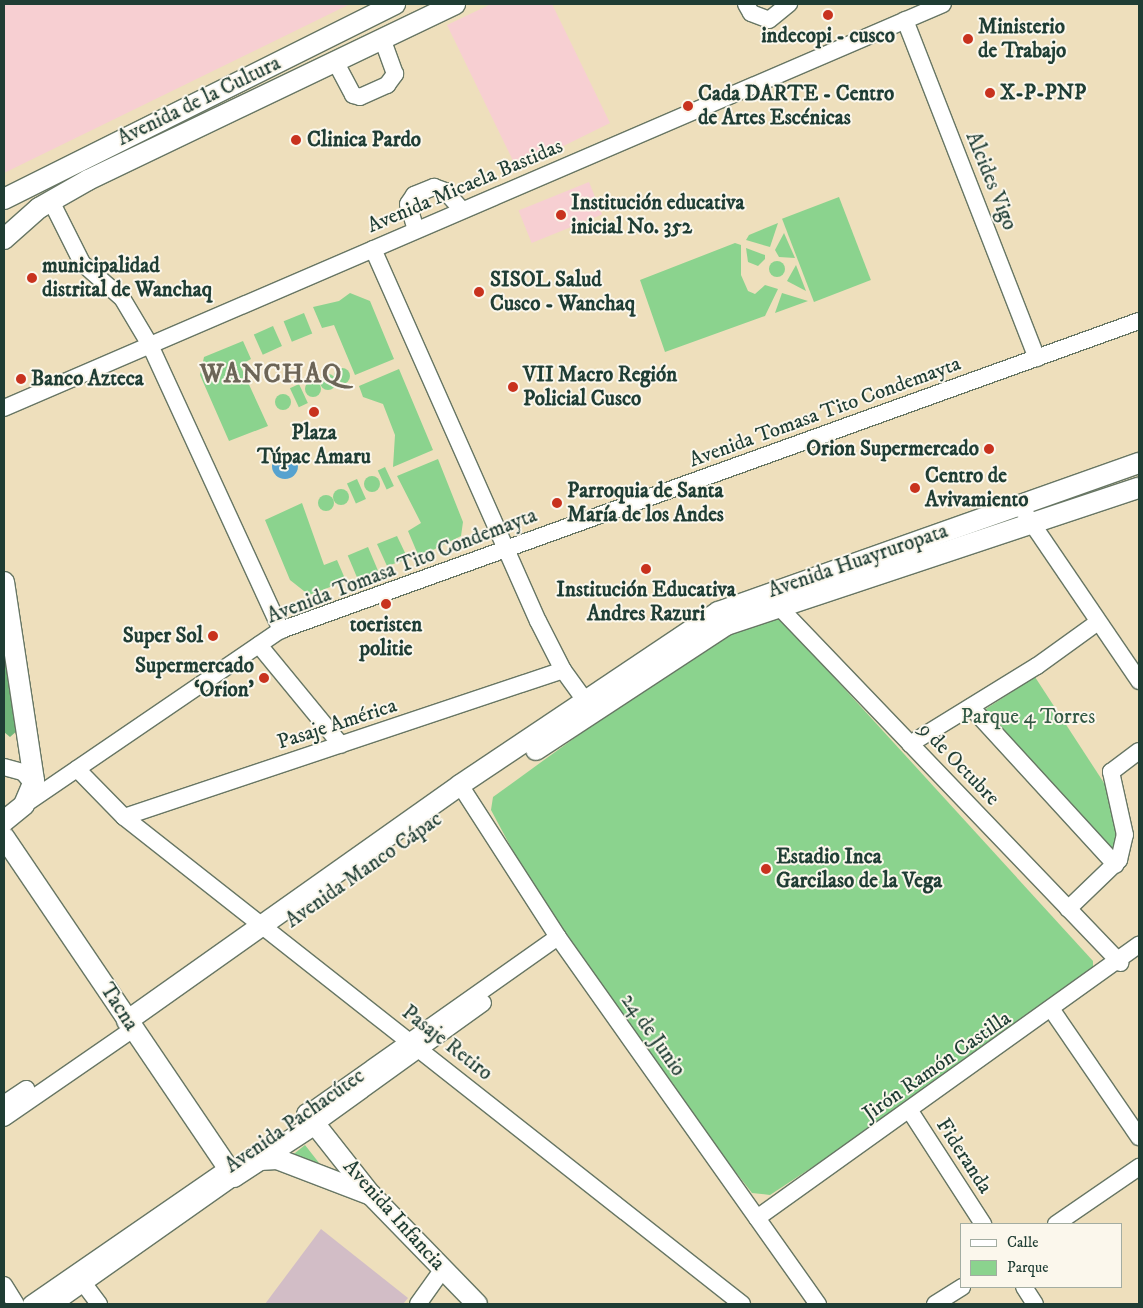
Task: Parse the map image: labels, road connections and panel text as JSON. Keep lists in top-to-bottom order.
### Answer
{
  "streets": {
    "main road": [
      "Avenida de la Cultura",
      "Avenida Huayruropata",
      "Avenida Manco Cápac",
      "Tacna",
      "Avenida Pachacútec",
      "Avenida Infancia"
    ],
    "street": [
      "Alcides Vigo",
      "Avenida Micaela Bastidas",
      "Avenida Tomasa Tito Condemayta",
      "Pasaje América",
      "9 de Octubre",
      "24 de Junio",
      "Pasaje Retiro",
      "Jirón Ramón Castilla",
      "Fideranda"
    ]
  },
  "crossings": [
    ["Alcides Vigo", "Avenida Micaela Bastidas"],
    ["Alcides Vigo", "Avenida Tomasa Tito Condemayta"],
    ["Avenida Tomasa Tito Condemayta", "Pasaje Retiro"],
    ["Avenida Huayruropata", "9 de Octubre"],
    ["Avenida Huayruropata", "Avenida Manco Cápac"],
    ["Pasaje América", "Pasaje Retiro"],
    ["9 de Octubre", "Jirón Ramón Castilla"],
    ["Avenida Manco Cápac", "Tacna"],
    ["Avenida Manco Cápac", "24 de Junio"],
    ["Avenida Manco Cápac", "Pasaje Retiro"],
    ["Tacna", "Avenida Pachacútec"],
    ["24 de Junio", "Jirón Ramón Castilla"],
    ["24 de Junio", "Avenida Pachacútec"],
    ["Pasaje Retiro", "Avenida Pachacútec"],
    ["Jirón Ramón Castilla", "Fideranda"],
    ["Avenida Pachacútec", "Avenida Infancia"]
  ],
  "districts": ["WANCHAQ"],
  "parks": ["Parque 4 Torres"],
  "places": [
    "indecopi - cusco",
    "Ministerio de Trabajo",
    "X-P-PNP",
    "Cada DARTE - Centro de Artes Escénicas",
    "Clinica Pardo",
    "Institución educativa inicial No. 352",
    "municipalidad distrital de Wanchaq",
    "SISOL Salud Cusco - Wanchaq",
    "Banco Azteca",
    "VII Macro Región Policial Cusco",
    "Plaza Túpac Amaru",
    "Orion Supermercado",
    "Centro de Avivamiento",
    "Parroquia de Santa María de los Andes",
    "Institución Educativa Andres Razuri",
    "toeristen politie",
    "Super Sol",
    "Supermercado ‘Orion’",
    "Estadio Inca Garcilaso de la Vega"
  ],
  "legend": ["Calle", "Parque"]
}
